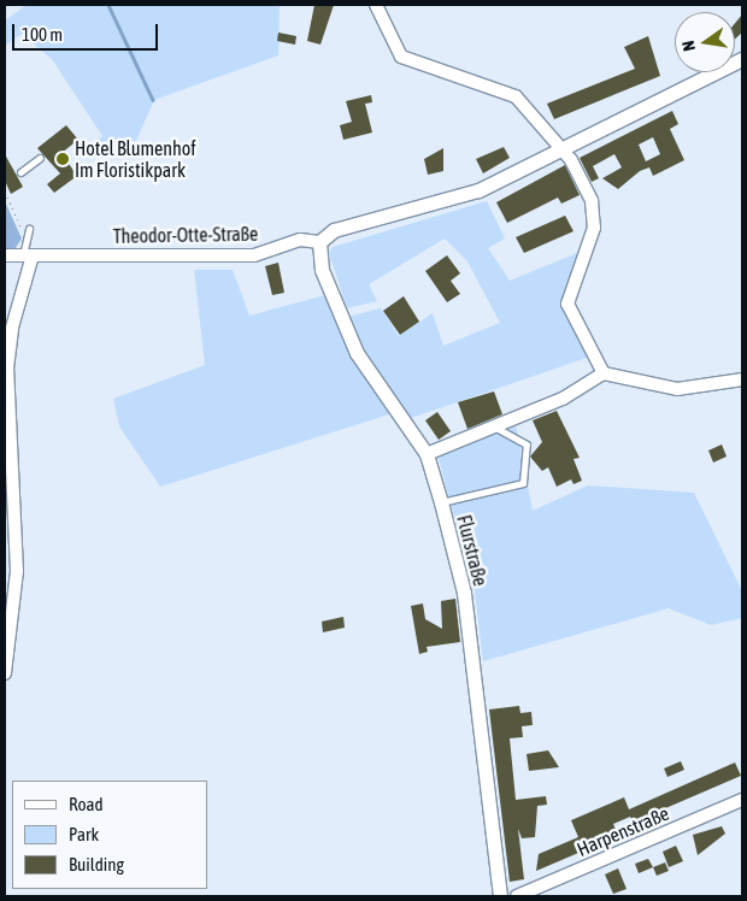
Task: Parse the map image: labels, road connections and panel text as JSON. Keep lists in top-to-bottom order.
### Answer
{
  "streets": {
    "street": ["Theodor-Otte-Straße", "Flurstraße", "Harpenstraße"]
  },
  "crossings": [
    ["Theodor-Otte-Straße", "Flurstraße"]
  ],
  "places": ["Hotel Blumenhof Im Floristikpark"],
  "legend": ["Road", "Park", "Building"],
  "scale_bar": "100 m",
  "north": "left"
}
